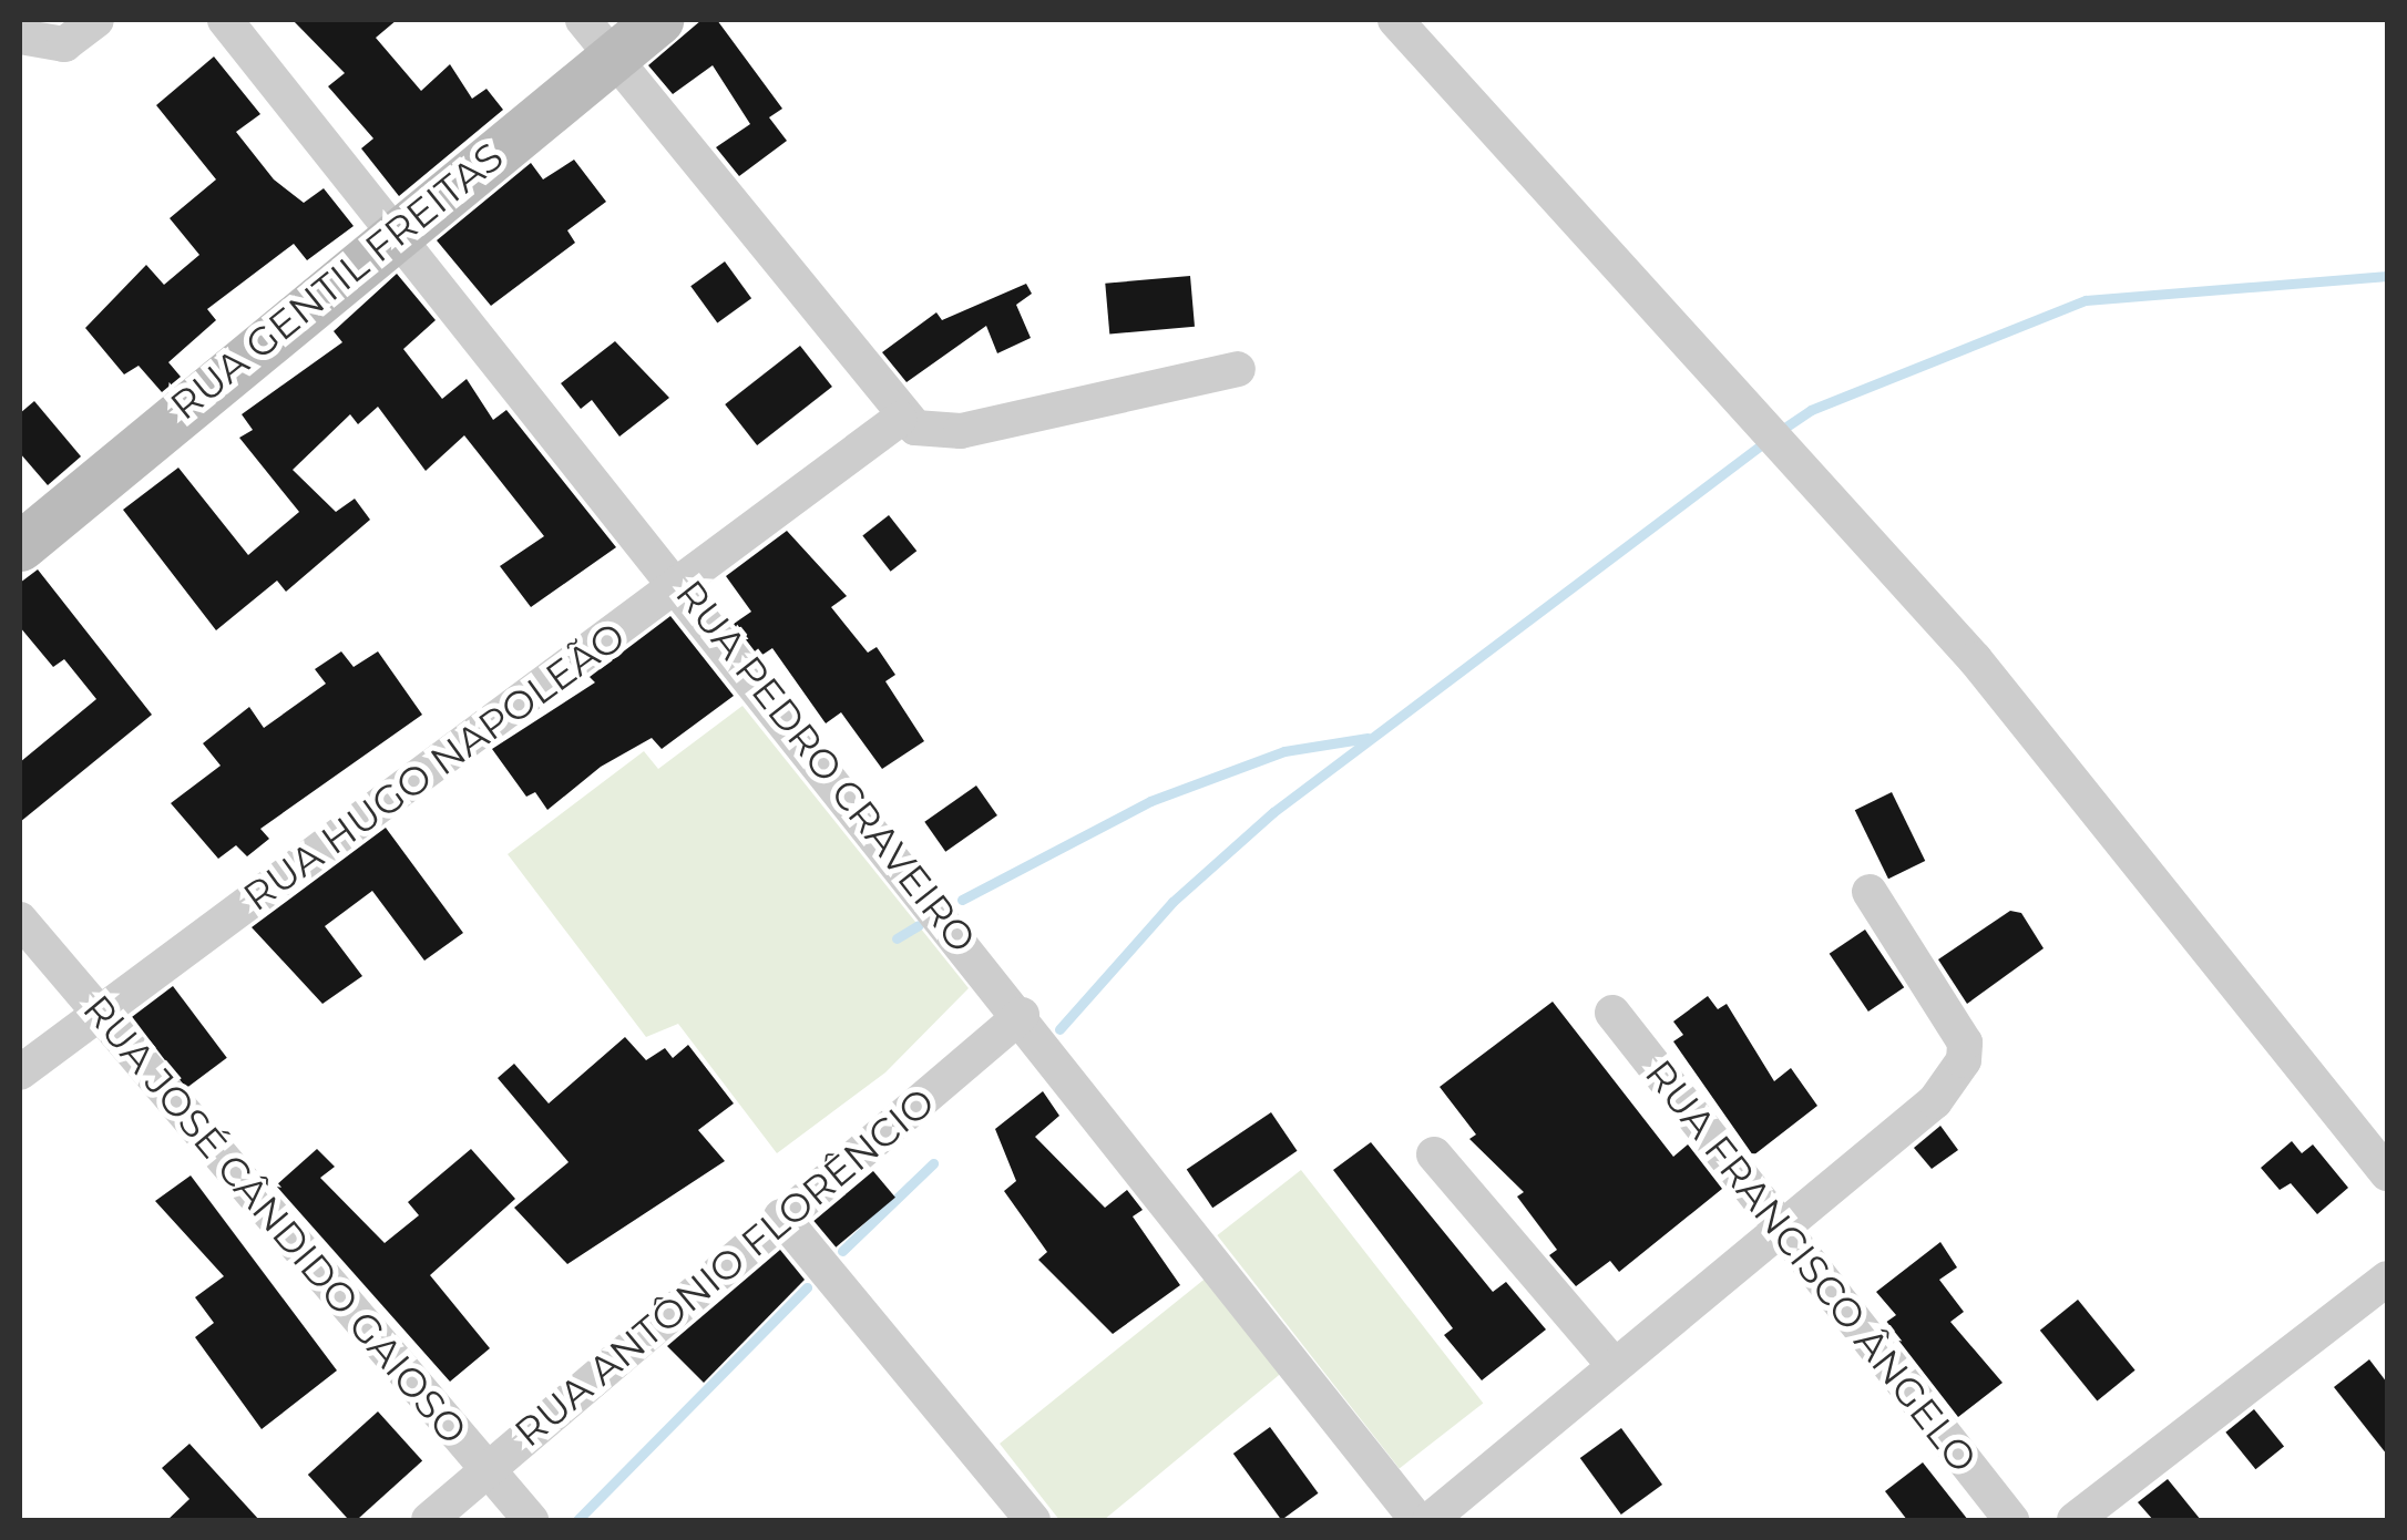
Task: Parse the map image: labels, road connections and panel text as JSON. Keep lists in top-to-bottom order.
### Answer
{
  "streets": {
    "main road": ["RUA GENTIL FREITAS"],
    "street": [
      "RUA HUGO NAPOLEÃO",
      "RUA PEDRO CRAVEIRO",
      "RUA JOSÉ CÂNDIDO GAIOSO",
      "RUA FRANCISCO ÂNGELO",
      "RUA ANTÔNIO FLORÊNCIO"
    ]
  },
  "crossings": [
    ["RUA GENTIL FREITAS", "RUA PEDRO CRAVEIRO"],
    ["RUA HUGO NAPOLEÃO", "RUA PEDRO CRAVEIRO"],
    ["RUA HUGO NAPOLEÃO", "RUA JOSÉ CÂNDIDO GAIOSO"],
    ["RUA PEDRO CRAVEIRO", "RUA ANTÔNIO FLORÊNCIO"],
    ["RUA JOSÉ CÂNDIDO GAIOSO", "RUA ANTÔNIO FLORÊNCIO"]
  ]
}
